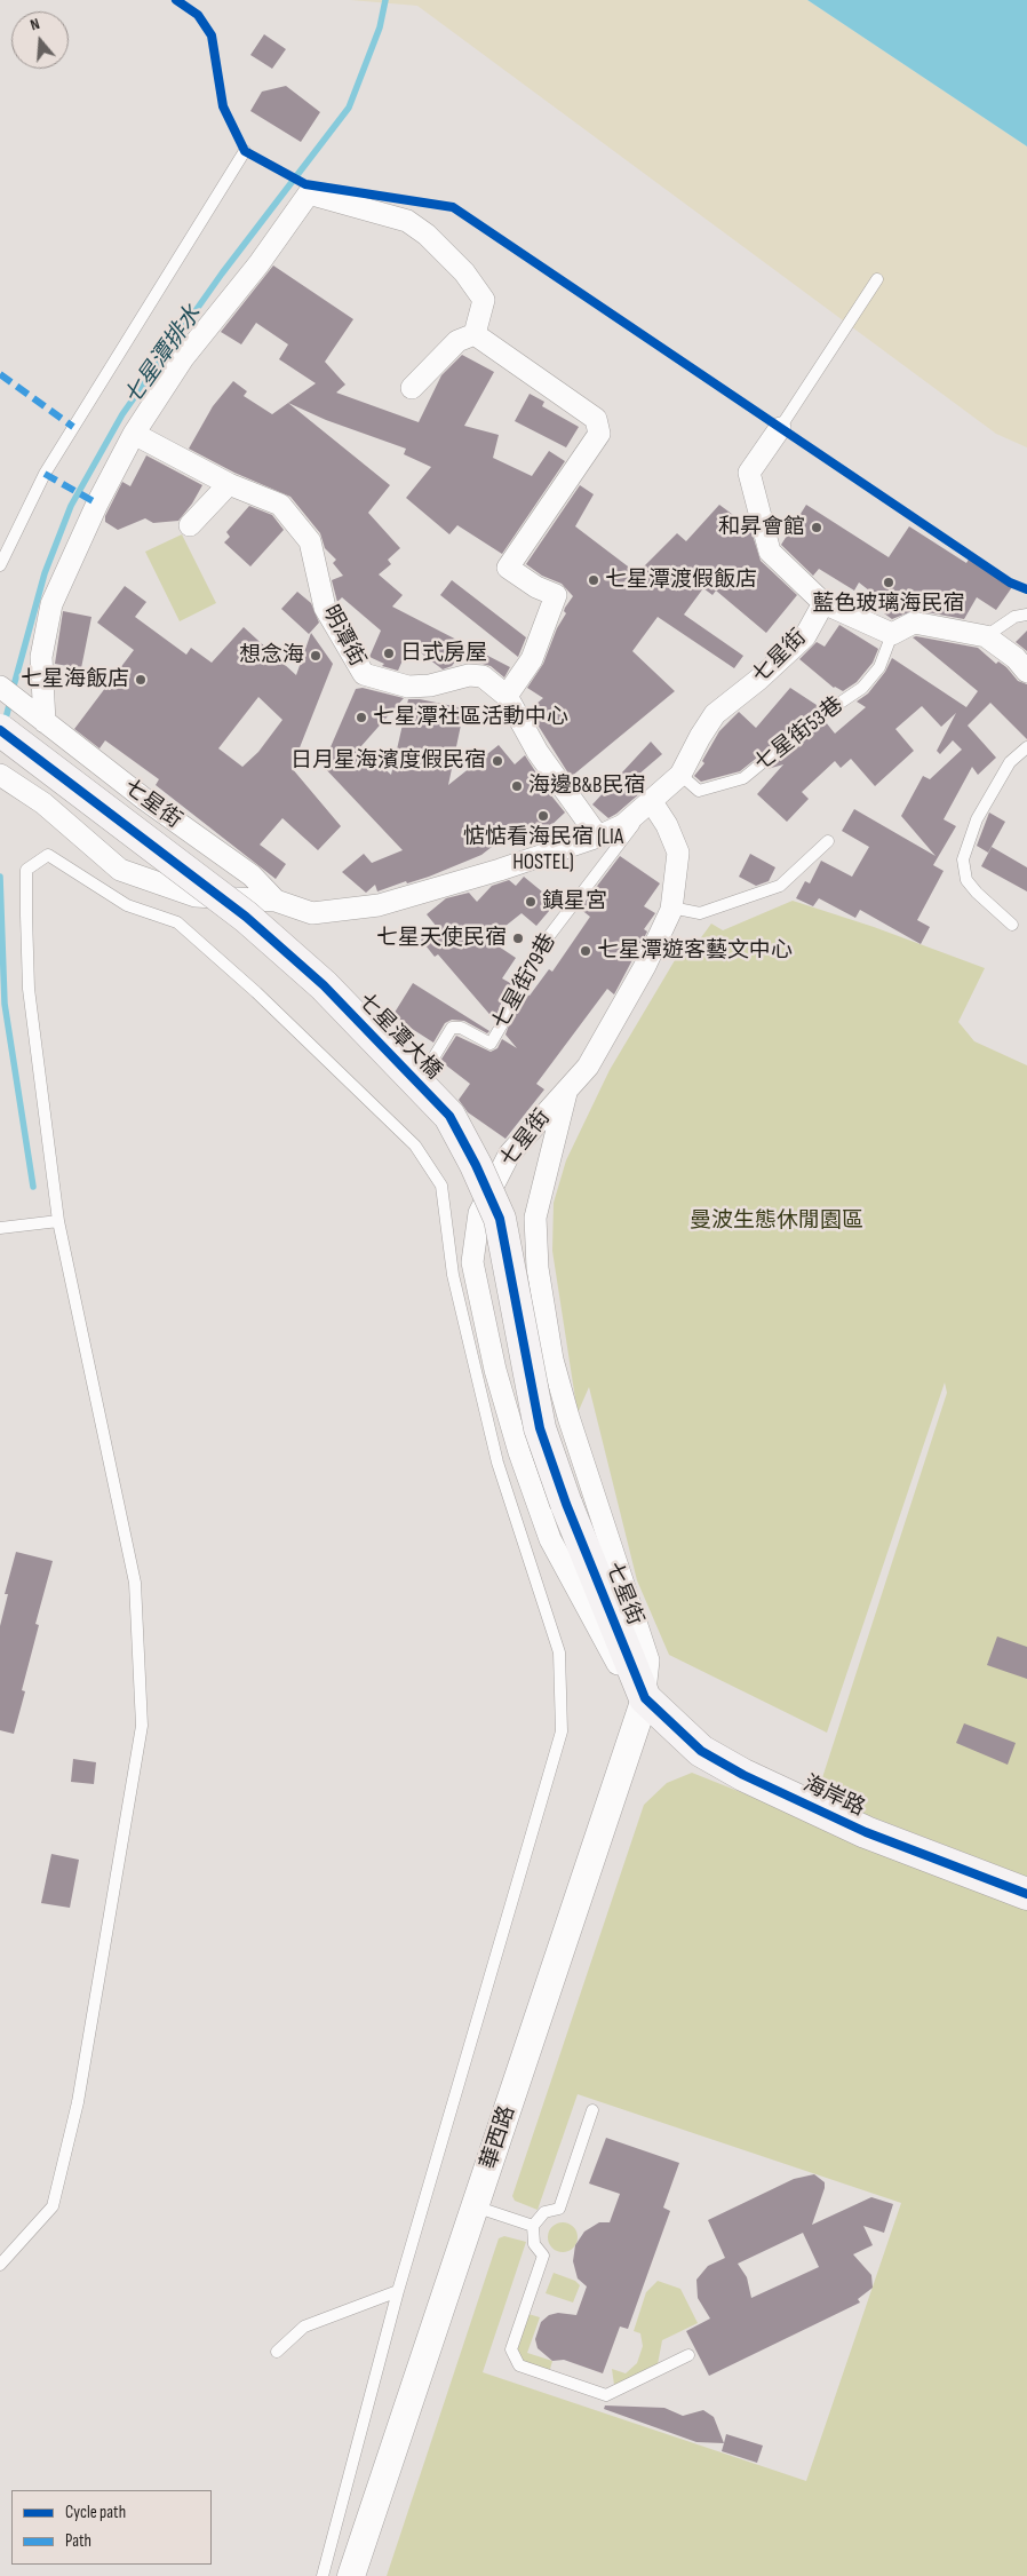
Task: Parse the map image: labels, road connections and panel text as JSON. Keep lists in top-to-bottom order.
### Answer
{
  "streets": {
    "main road": ["七星街", "七星潭大橋", "海岸路"],
    "street": ["明潭街", "華西路"],
    "lane": ["七星街53巷", "七星街79巷"]
  },
  "crossings": [
    ["明潭街", "七星街"],
    ["七星街", "七星街53巷"],
    ["七星街", "七星街79巷"],
    ["七星街", "七星潭大橋"],
    ["七星街", "海岸路"],
    ["七星街", "華西路"],
    ["海岸路", "華西路"]
  ],
  "water": ["七星潭排水"],
  "parks": ["曼波生態休閒園區"],
  "places": [
    "和昇會館",
    "七星潭渡假飯店",
    "藍色玻璃海民宿",
    "日式房屋",
    "想念海",
    "七星海飯店",
    "七星潭社區活動中心",
    "日月星海濱度假民宿",
    "海邊B&B民宿",
    "惦惦看海民宿 (LIA HOSTEL)",
    "鎮星宮",
    "七星天使民宿",
    "七星潭遊客藝文中心"
  ],
  "legend": ["Cycle path", "Path"],
  "north": "top"
}
